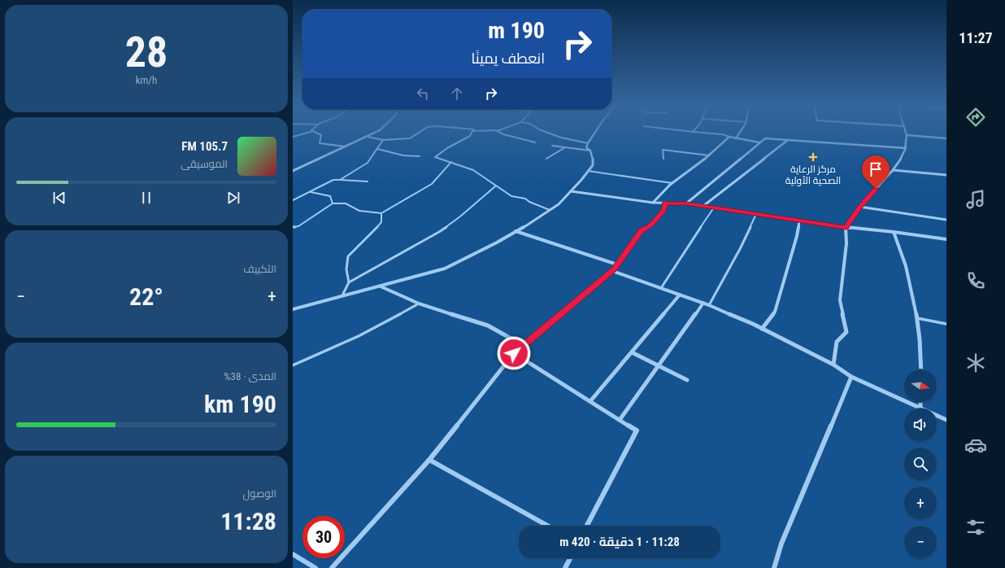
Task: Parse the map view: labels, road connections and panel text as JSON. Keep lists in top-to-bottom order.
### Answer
{
  "places": {
    "health": ["مركز الرعاية الصحية الأولية"]
  },
  "north": "right",
  "page": {
    "tabs": "11:27",
    "tile": [
      ["28", "km/h"],
      "التكييف",
      ["المدى · 38%", "190 km"],
      ["الوصول", "11:28"]
    ],
    "turn": ["190 m", "انعطف يمينًا"],
    "song": ["105.7 FM", "الموسيقى"],
    "heat": ["−", "22°", "+"],
    "map_buttons": ["+", "−"],
    "limit": "30",
    "trip": "11:28 · 1 دقيقة · 420 m"
  }
}
